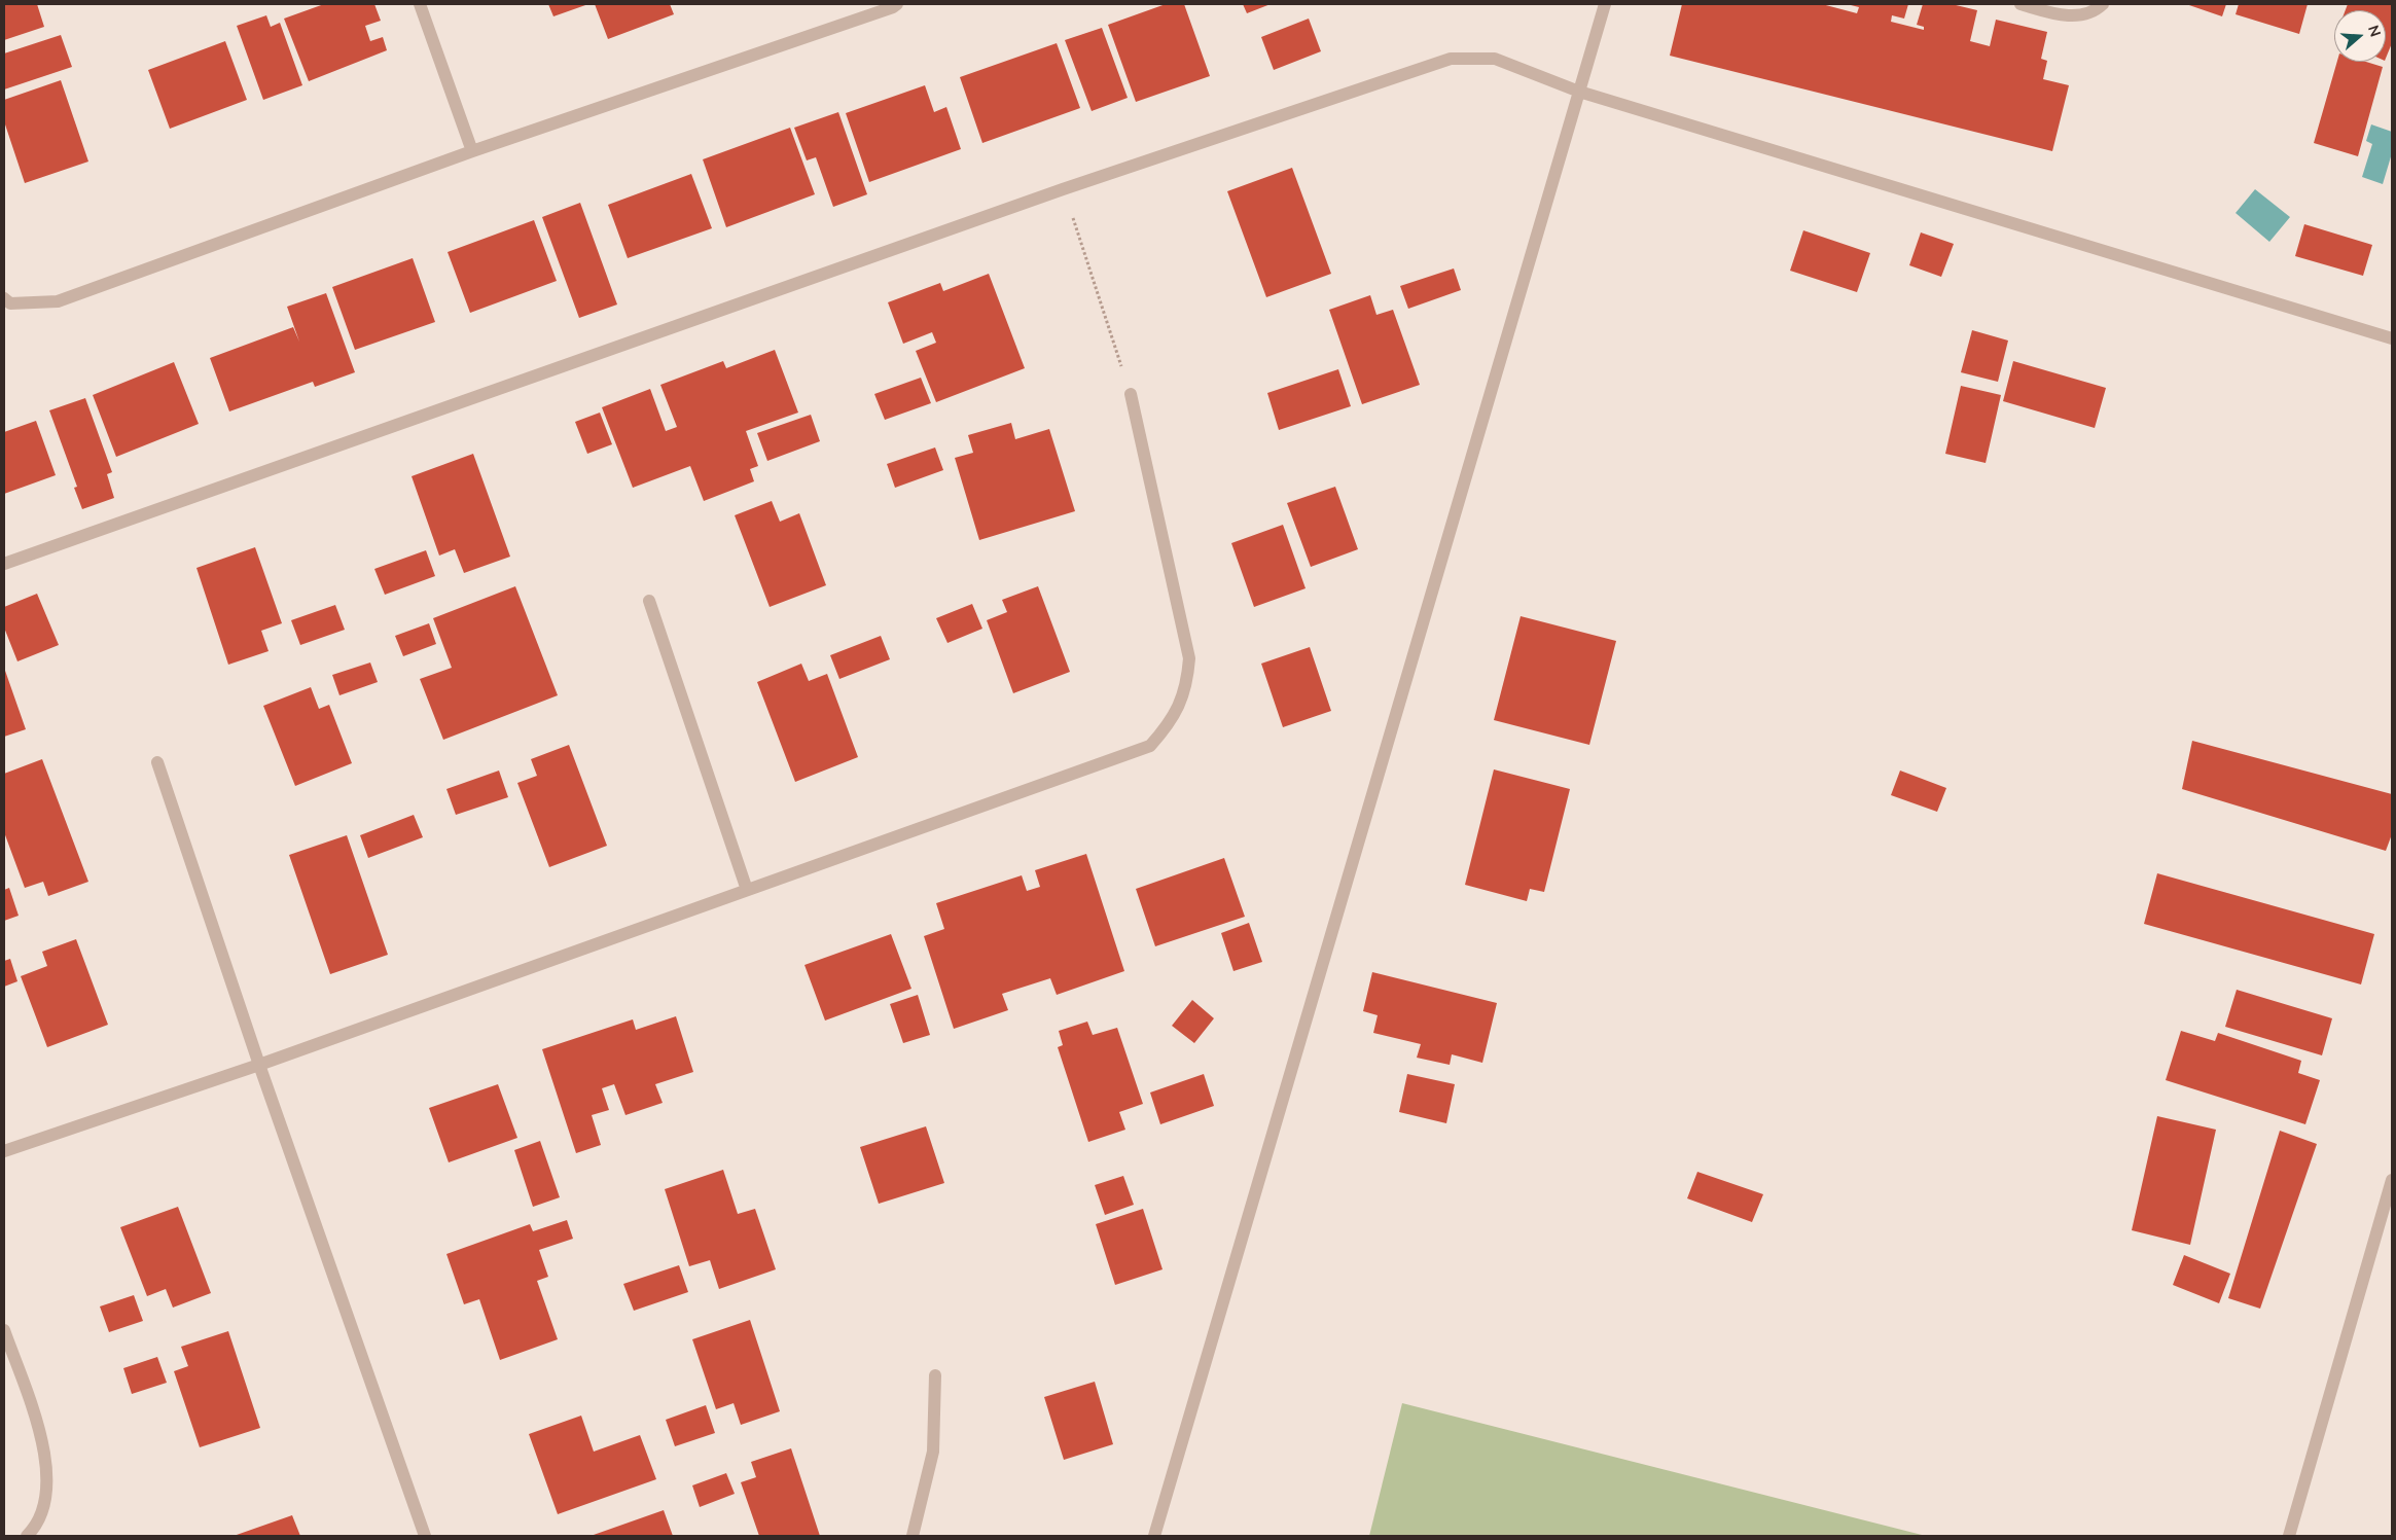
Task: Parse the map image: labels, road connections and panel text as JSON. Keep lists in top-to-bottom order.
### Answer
{
  "north": "right"
}
